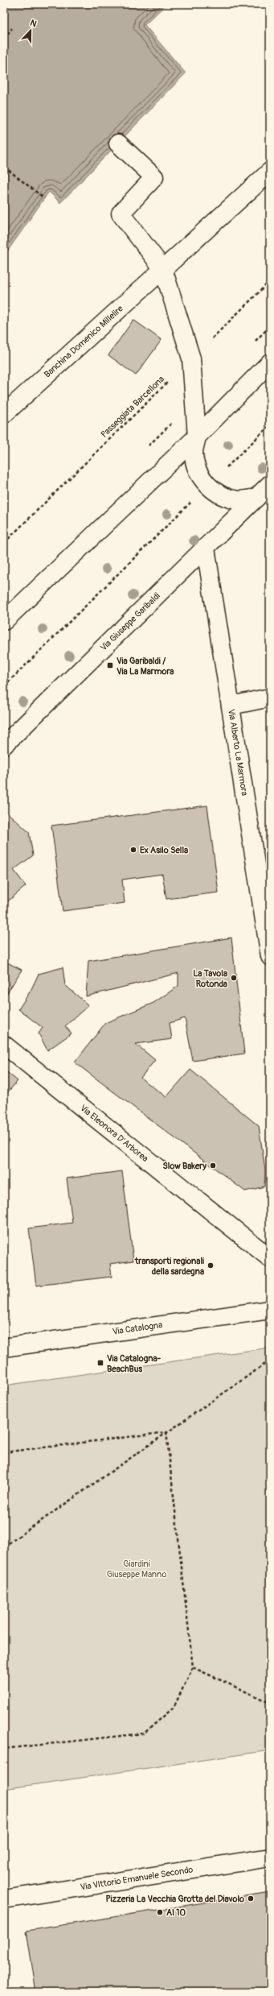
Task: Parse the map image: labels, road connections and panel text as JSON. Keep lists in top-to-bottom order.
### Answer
{
  "streets": {
    "main road": [
      "Banchina Domenico Millelire",
      "Via Giuseppe Garibaldi",
      "Via Alberto La Marmora",
      "Via Eleonora D'Arborea",
      "Via Catalogna",
      "Via Vittorio Emanuele Secondo"
    ],
    "path": ["Passeggiata Barcellona"]
  },
  "crossings": [
    ["Via Giuseppe Garibaldi", "Via Alberto La Marmora"]
  ],
  "parks": ["Giardini Giuseppe Manno"],
  "places": {
    "transit": ["Via Garibaldi / Via La Marmora", "Via Catalogna- BeachBus"],
    "other": [
      "Ex Asilo Sella",
      "La Tavola Rotonda",
      "Slow Bakery",
      "transporti regionali della sardegna",
      "Pizzeria La Vecchia Grotta del Diavolo",
      "Al 10"
    ]
  },
  "north": "top"
}
